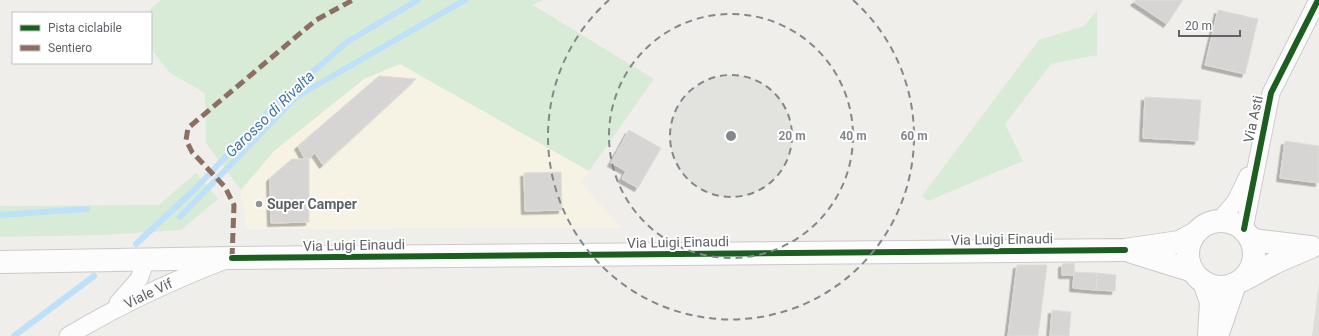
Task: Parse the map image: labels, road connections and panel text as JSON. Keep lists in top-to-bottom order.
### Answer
{
  "streets": {
    "main road": ["Via Luigi Einaudi"],
    "street": ["Via Asti", "Viale Vif"]
  },
  "crossings": [
    ["Via Asti", "Via Luigi Einaudi"],
    ["Via Luigi Einaudi", "Viale Vif"]
  ],
  "water": ["Garosso di Rivalta"],
  "places": ["Super Camper"],
  "legend": ["Pista ciclabile", "Sentiero"],
  "scale_bar": "20 m",
  "rings": ["20 m", "40 m", "60 m"]
}
